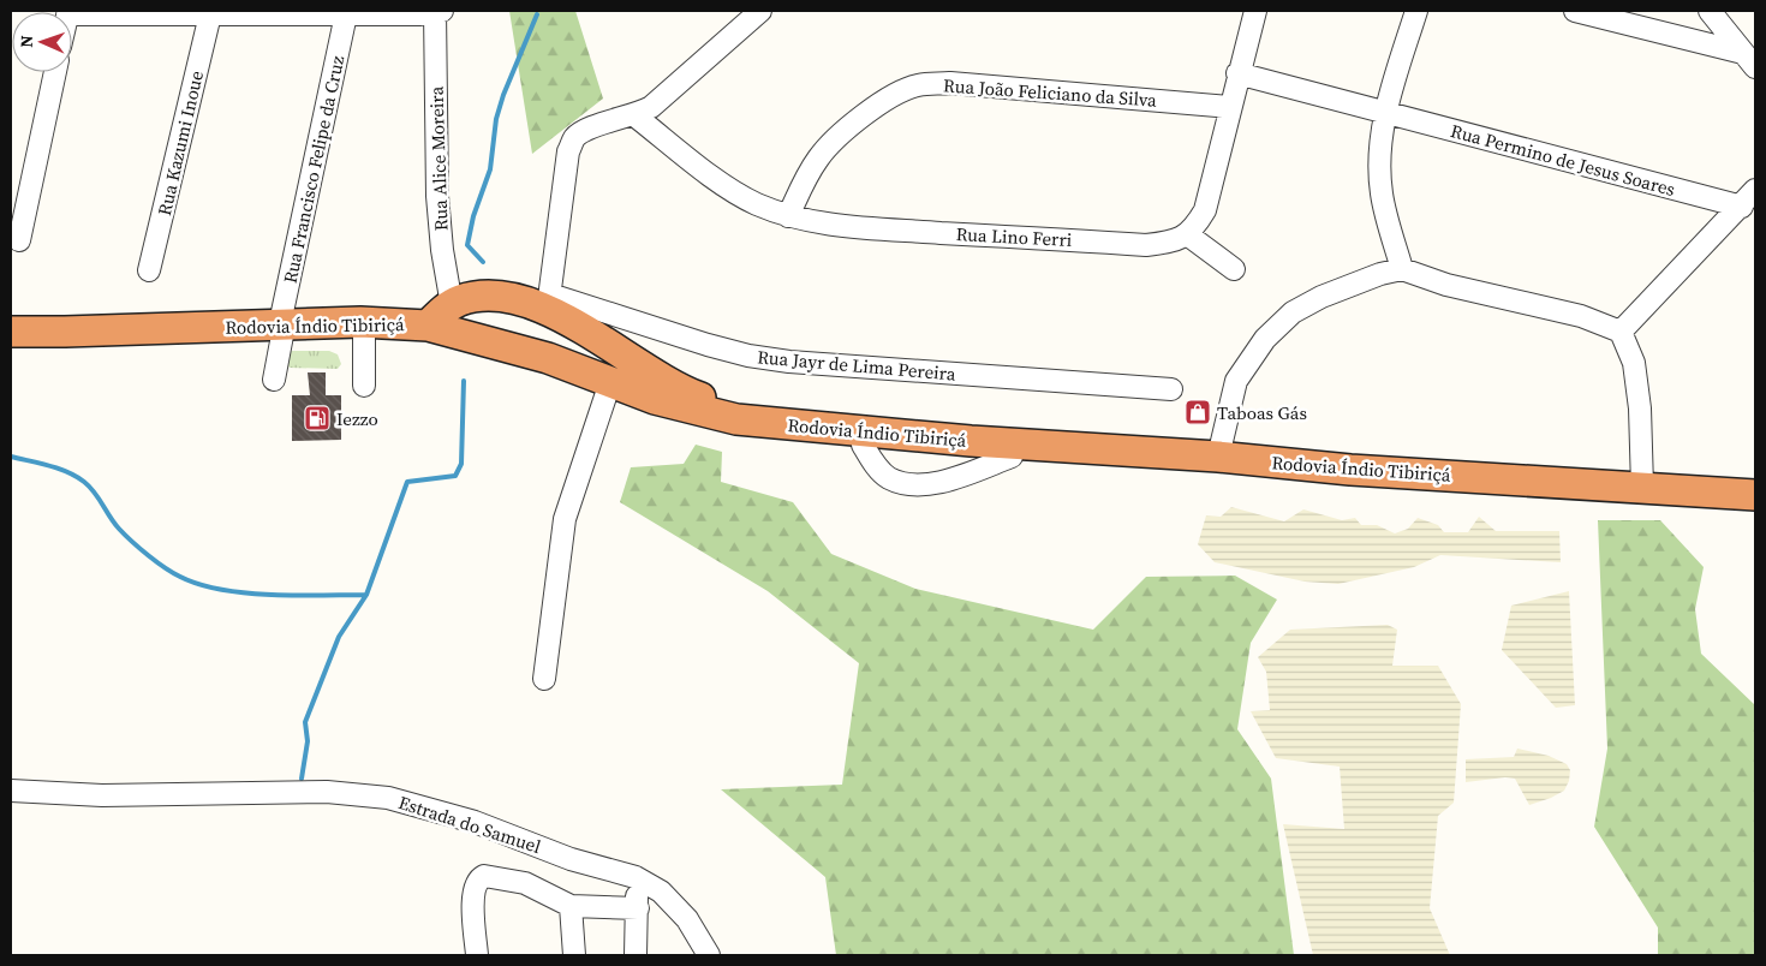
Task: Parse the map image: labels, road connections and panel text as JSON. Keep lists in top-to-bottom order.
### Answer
{
  "streets": {
    "highway": ["Rodovia Índio Tibiriçá"],
    "street": [
      "Rua João Feliciano da Silva",
      "Rua Kazumi Inoue",
      "Rua Alice Moreira",
      "Rua Permino de Jesus Soares",
      "Rua Francisco Felipe da Cruz",
      "Rua Lino Ferri",
      "Rua Jayr de Lima Pereira",
      "Estrada do Samuel"
    ]
  },
  "crossings": [
    ["Rua João Feliciano da Silva", "Rua Lino Ferri"],
    ["Rua Francisco Felipe da Cruz", "Rodovia Índio Tibiriçá"]
  ],
  "places": {
    "shop": ["Taboas Gás"],
    "fuel station": ["Iezzo"]
  },
  "north": "left"
}
